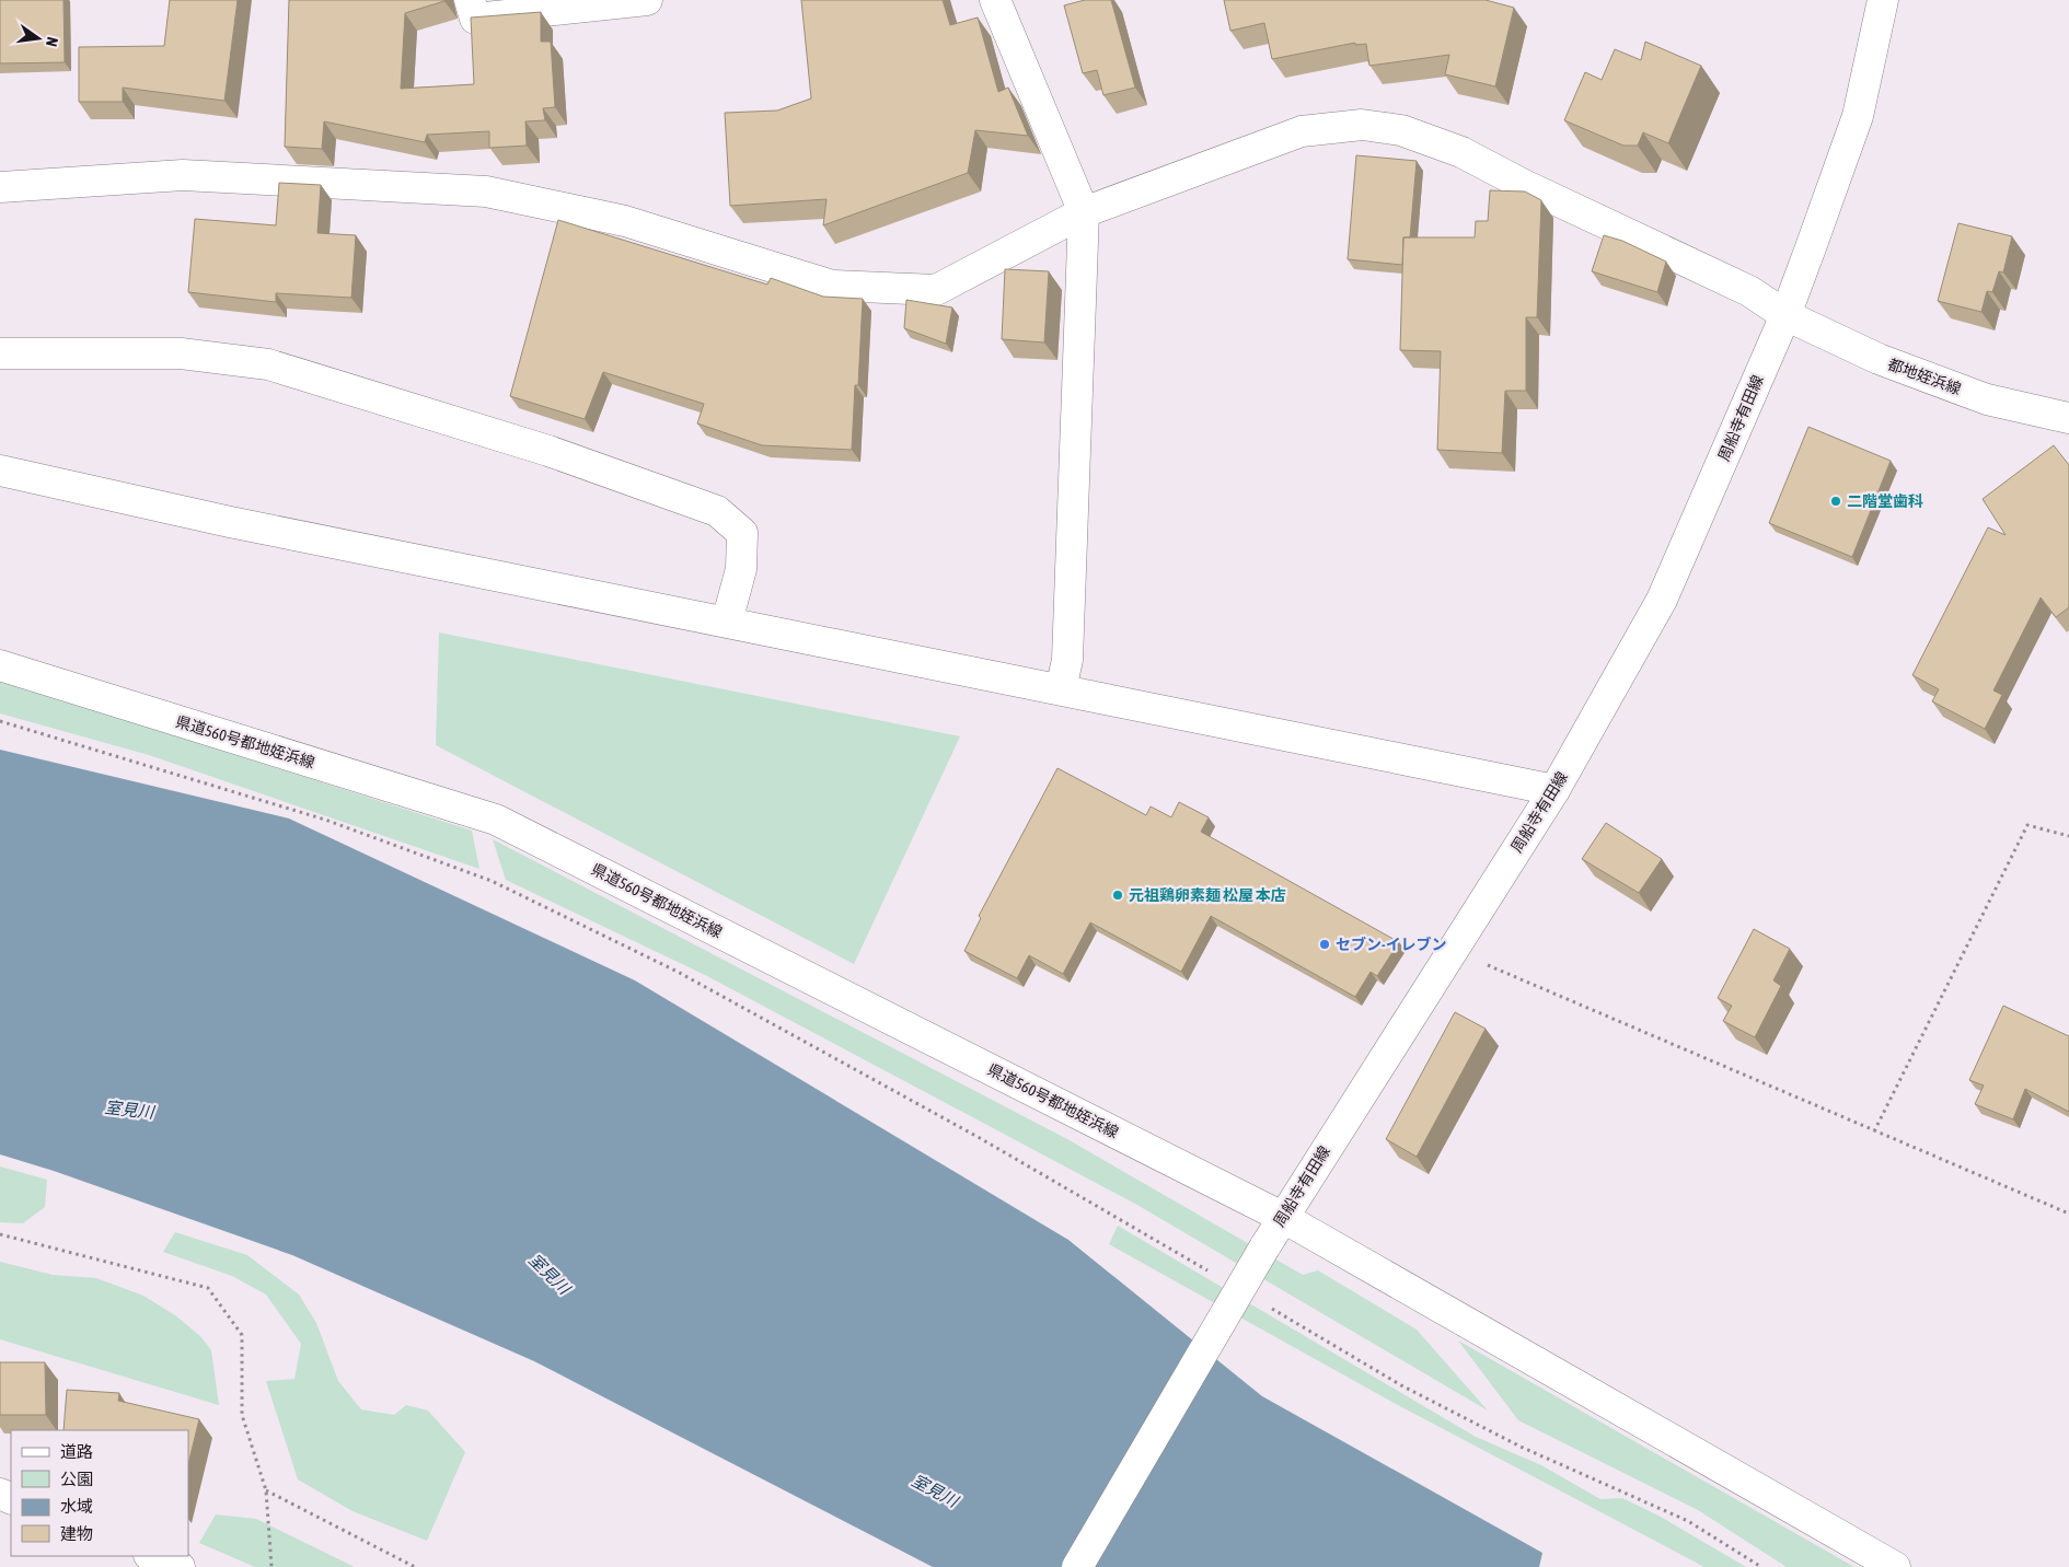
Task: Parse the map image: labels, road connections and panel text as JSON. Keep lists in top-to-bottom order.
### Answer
{
  "streets": {
    "street": ["都地姪浜線", "周船寺有田線", "県道560号都地姪浜線"]
  },
  "crossings": [
    ["都地姪浜線", "周船寺有田線"],
    ["周船寺有田線", "県道560号都地姪浜線"]
  ],
  "water": ["室見川"],
  "places": ["二階堂歯科", "元祖鶏卵素麺 松屋 本店", "セブン-イレブン"],
  "legend": [
    "道路",
    "公園",
    "水域",
    "建物"
  ],
  "north": "right"
}
